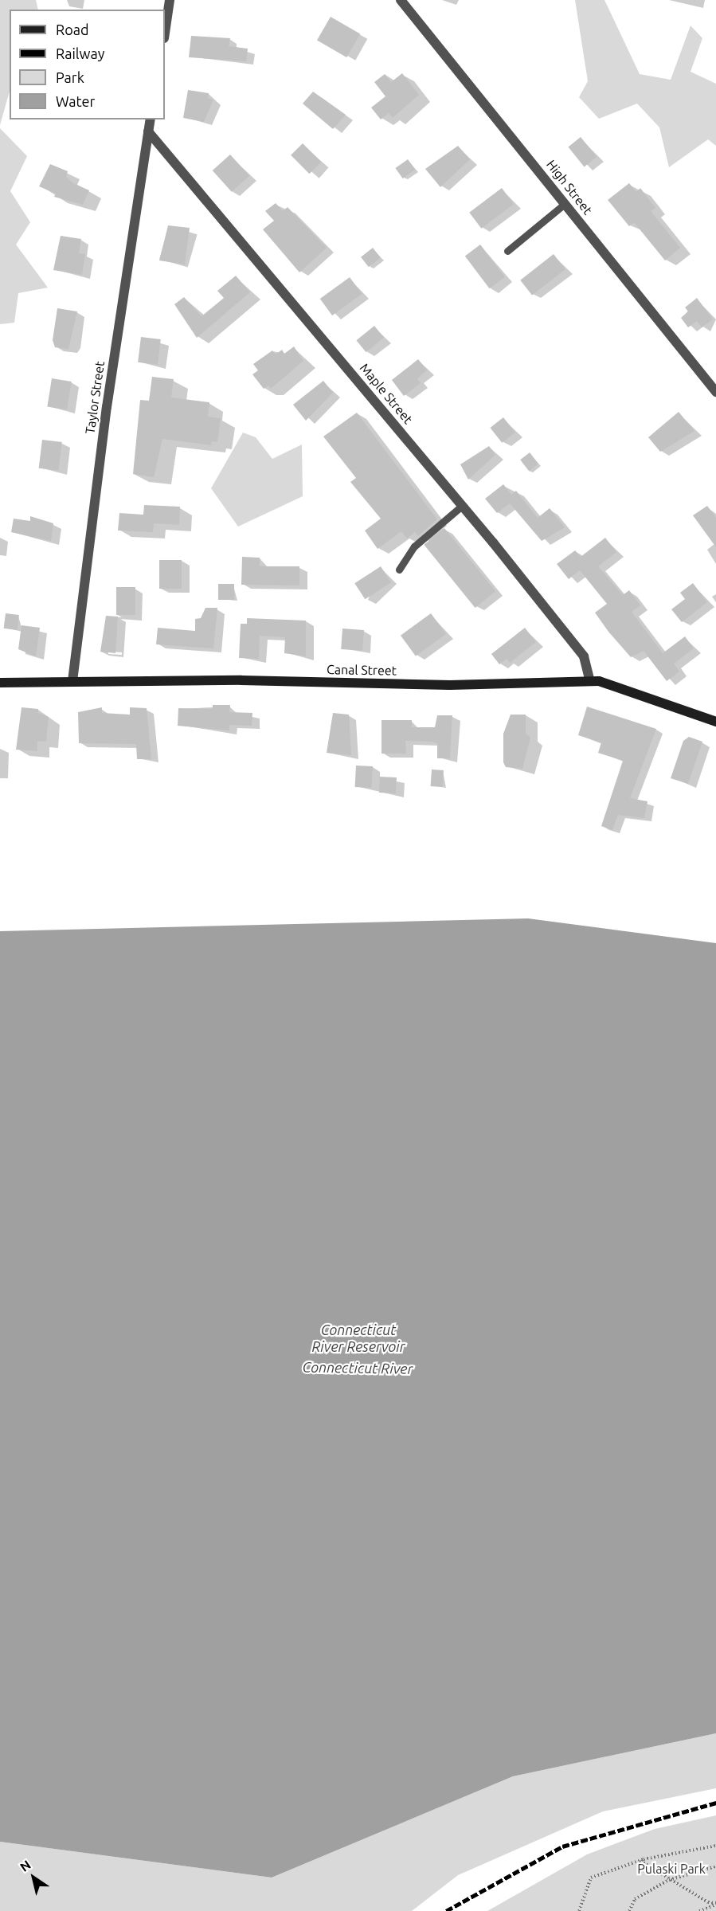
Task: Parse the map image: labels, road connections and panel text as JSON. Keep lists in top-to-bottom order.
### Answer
{
  "streets": {
    "street": [
      "High Street",
      "Maple Street",
      "Taylor Street",
      "Canal Street"
    ]
  },
  "crossings": [
    ["Maple Street", "Taylor Street"],
    ["Maple Street", "Canal Street"],
    ["Taylor Street", "Canal Street"]
  ],
  "water": ["Connecticut River Reservoir", "Connecticut River"],
  "parks": ["Pulaski Park"],
  "legend": [
    "Road",
    "Railway",
    "Park",
    "Water"
  ],
  "north": "top left"
}
